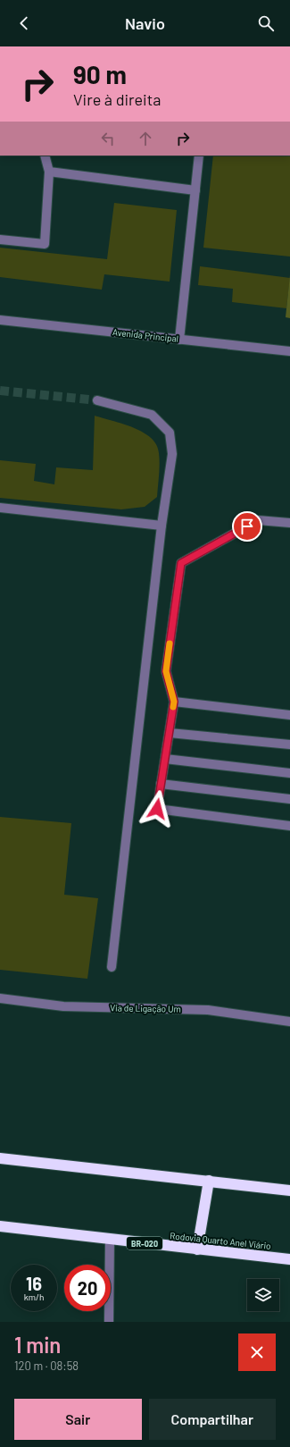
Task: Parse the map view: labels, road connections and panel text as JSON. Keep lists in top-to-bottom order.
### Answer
{
  "streets": {
    "highway": ["Rodovia Quarto Anel Viário", "BR-020"],
    "street": ["Avenida Principal", "Via de Ligação Um"]
  },
  "page": {
    "header": "Navio",
    "turn": ["90 m", "Vire à direita"],
    "speed": "16 km/h",
    "limit": "20",
    "heading": ["1 min", "120 m · 08:58"],
    "buttons": ["Sair", "Compartilhar"]
  }
}
